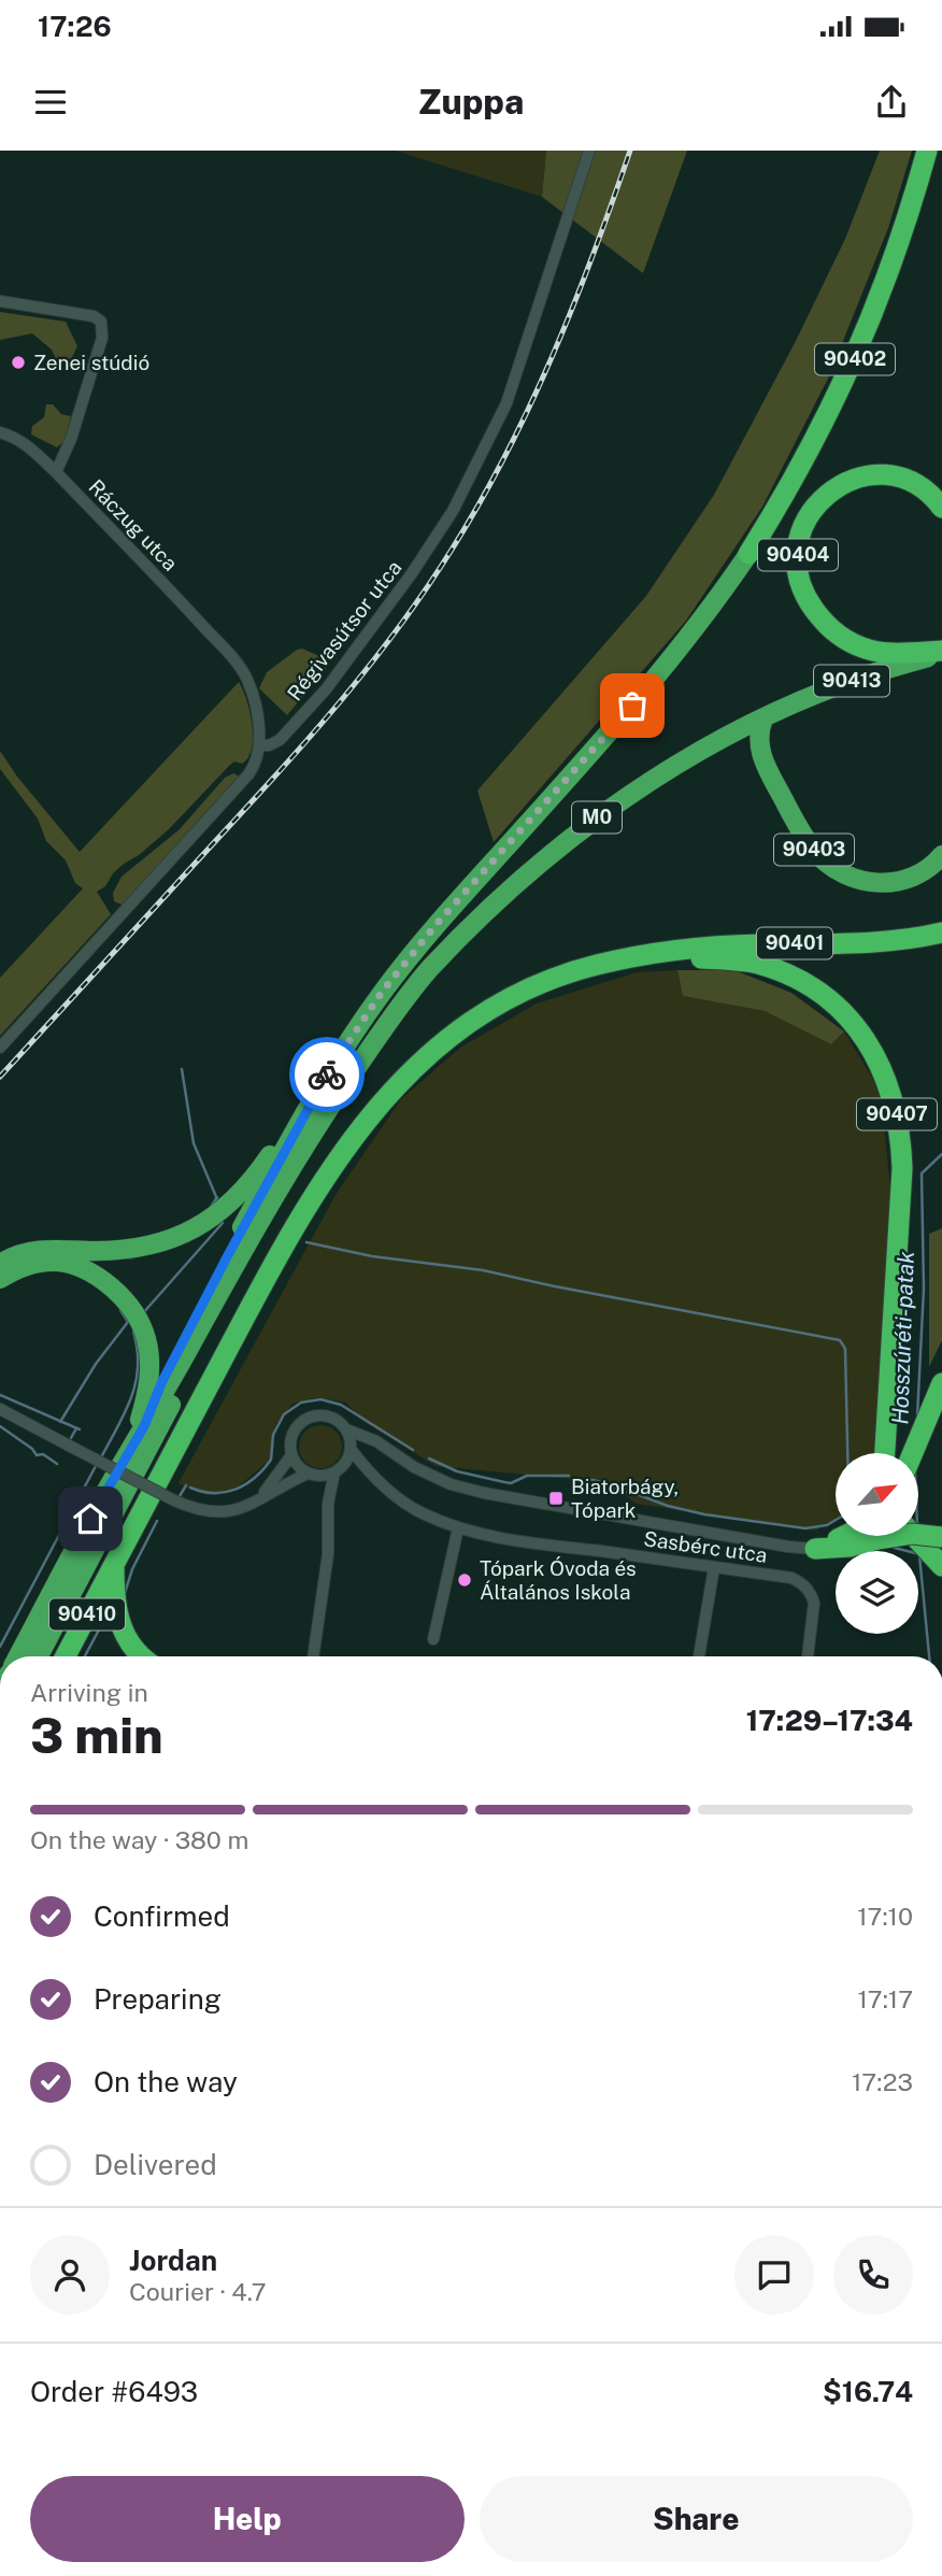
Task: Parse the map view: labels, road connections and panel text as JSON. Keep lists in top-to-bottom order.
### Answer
{
  "streets": {
    "highway": [
      "90402",
      "90404",
      "90413",
      "M0",
      "90403",
      "90401",
      "90407",
      "90410"
    ],
    "street": ["Ráczug utca", "Régivasútsor utca", "Sasbérc utca"]
  },
  "crossings": [
    ["90402", "M0"],
    ["Ráczug utca", "Régivasútsor utca"],
    ["90404", "90413"],
    ["90413", "M0"],
    ["90413", "90403"],
    ["M0", "90403"],
    ["90401", "90407"],
    ["90401", "90410"]
  ],
  "water": ["Hosszúréti-patak"],
  "places": {
    "other": ["Zenei stúdió", "Tópark Óvoda és Általános Iskola"],
    "transit": ["Biatorbágy, Tópark"]
  },
  "north": "top right",
  "page": {
    "status": "17:26",
    "header": "Zuppa",
    "heading": ["3 min", "Arriving in", "17:29–17:34"],
    "panel": [
      "Jordan",
      "Courier · 4.7",
      "Order #6493",
      "$16.74"
    ],
    "bar": "On the way · 380 m",
    "list": [
      ["Confirmed", "17:10"],
      ["Preparing", "17:17"],
      ["On the way", "17:23"],
      "Delivered"
    ],
    "buttons": ["Help", "Share"]
  }
}
